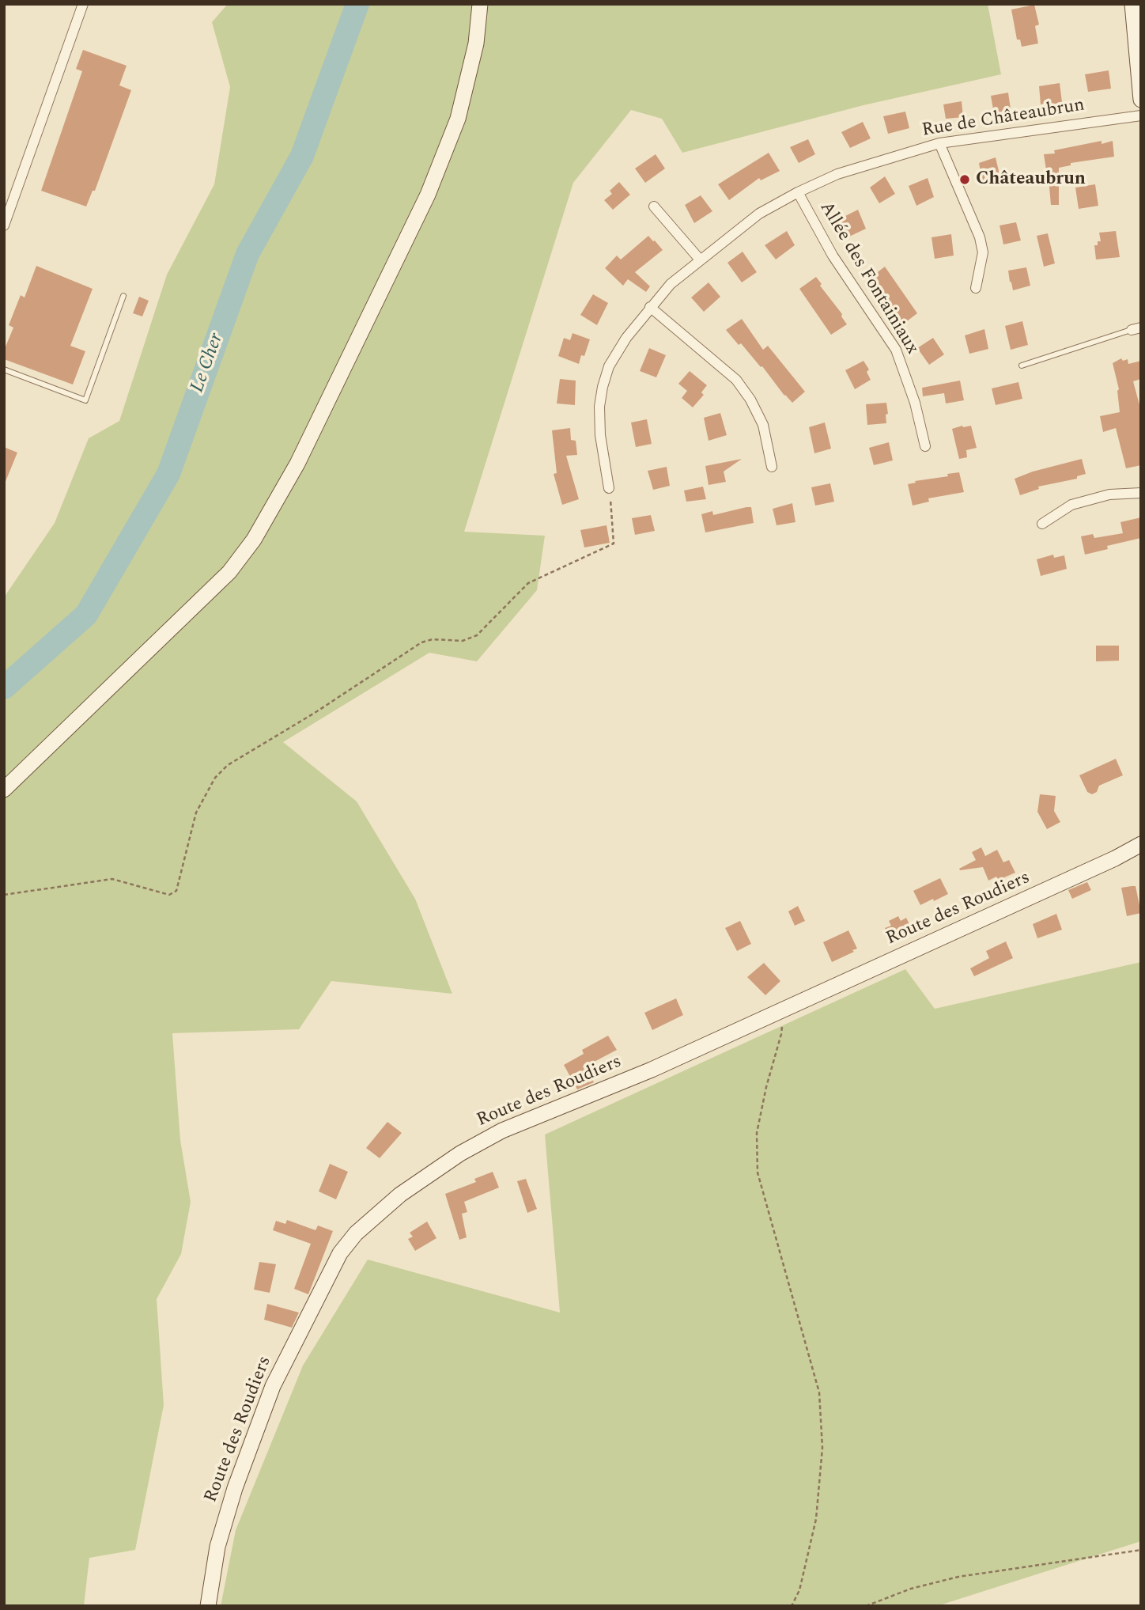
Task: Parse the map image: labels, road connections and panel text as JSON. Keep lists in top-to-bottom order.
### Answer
{
  "streets": {
    "street": ["Rue de Châteaubrun", "Allée des Fontainiaux", "Route des Roudiers"]
  },
  "crossings": [
    ["Rue de Châteaubrun", "Allée des Fontainiaux"]
  ],
  "water": ["Le Cher"],
  "places": ["Châteaubrun"]
}
